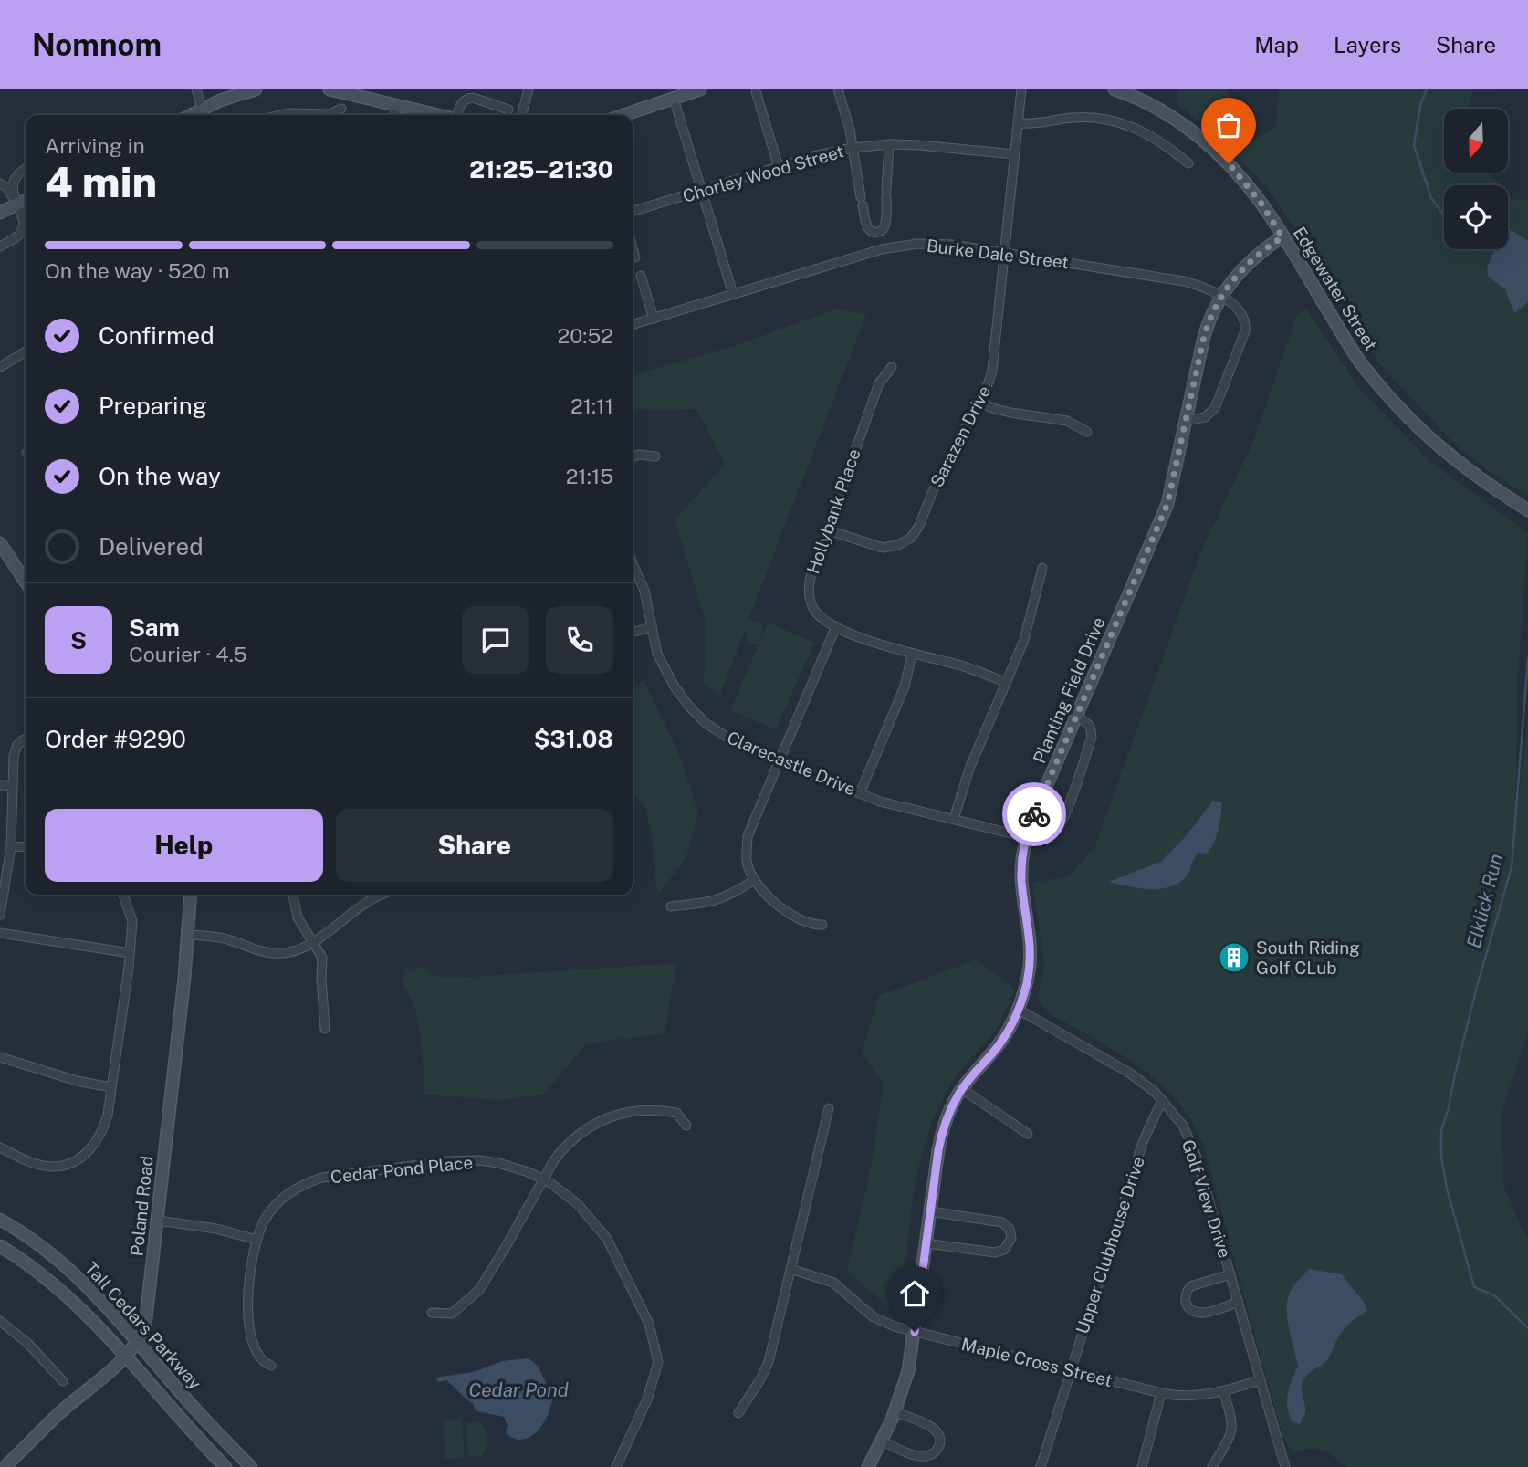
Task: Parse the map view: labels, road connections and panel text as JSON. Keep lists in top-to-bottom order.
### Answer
{
  "streets": {
    "street": [
      "Chorley Wood Street",
      "Burke Dale Street",
      "Edgewater Street",
      "Sarazen Drive",
      "Hollybank Place",
      "Planting Field Drive",
      "Clarecastle Drive",
      "Cedar Pond Place",
      "Golf View Drive",
      "Poland Road",
      "Upper Clubhouse Drive",
      "Tall Cedars Parkway",
      "Maple Cross Street"
    ]
  },
  "crossings": [
    ["Chorley Wood Street", "Sarazen Drive"],
    ["Burke Dale Street", "Sarazen Drive"],
    ["Burke Dale Street", "Planting Field Drive"],
    ["Edgewater Street", "Planting Field Drive"],
    ["Sarazen Drive", "Hollybank Place"],
    ["Planting Field Drive", "Clarecastle Drive"],
    ["Planting Field Drive", "Golf View Drive"],
    ["Planting Field Drive", "Maple Cross Street"],
    ["Golf View Drive", "Upper Clubhouse Drive"],
    ["Golf View Drive", "Maple Cross Street"],
    ["Poland Road", "Tall Cedars Parkway"],
    ["Upper Clubhouse Drive", "Maple Cross Street"]
  ],
  "water": ["Elklick Run", "Cedar Pond"],
  "places": {
    "building": ["South Riding Golf CLub"]
  },
  "north": "bottom",
  "page": {
    "header": "Nomnom",
    "nav": ["Map", "Layers", "Share"],
    "heading": ["4 min", "Arriving in", "21:25–21:30"],
    "panel": [
      "Sam",
      "Courier · 4.5",
      "Order #9290",
      "$31.08"
    ],
    "bar": "On the way · 520 m",
    "list": [
      ["Confirmed", "20:52"],
      ["Preparing", "21:11"],
      ["On the way", "21:15"],
      "Delivered"
    ],
    "round": "S",
    "buttons": ["Help", "Share"]
  }
}
